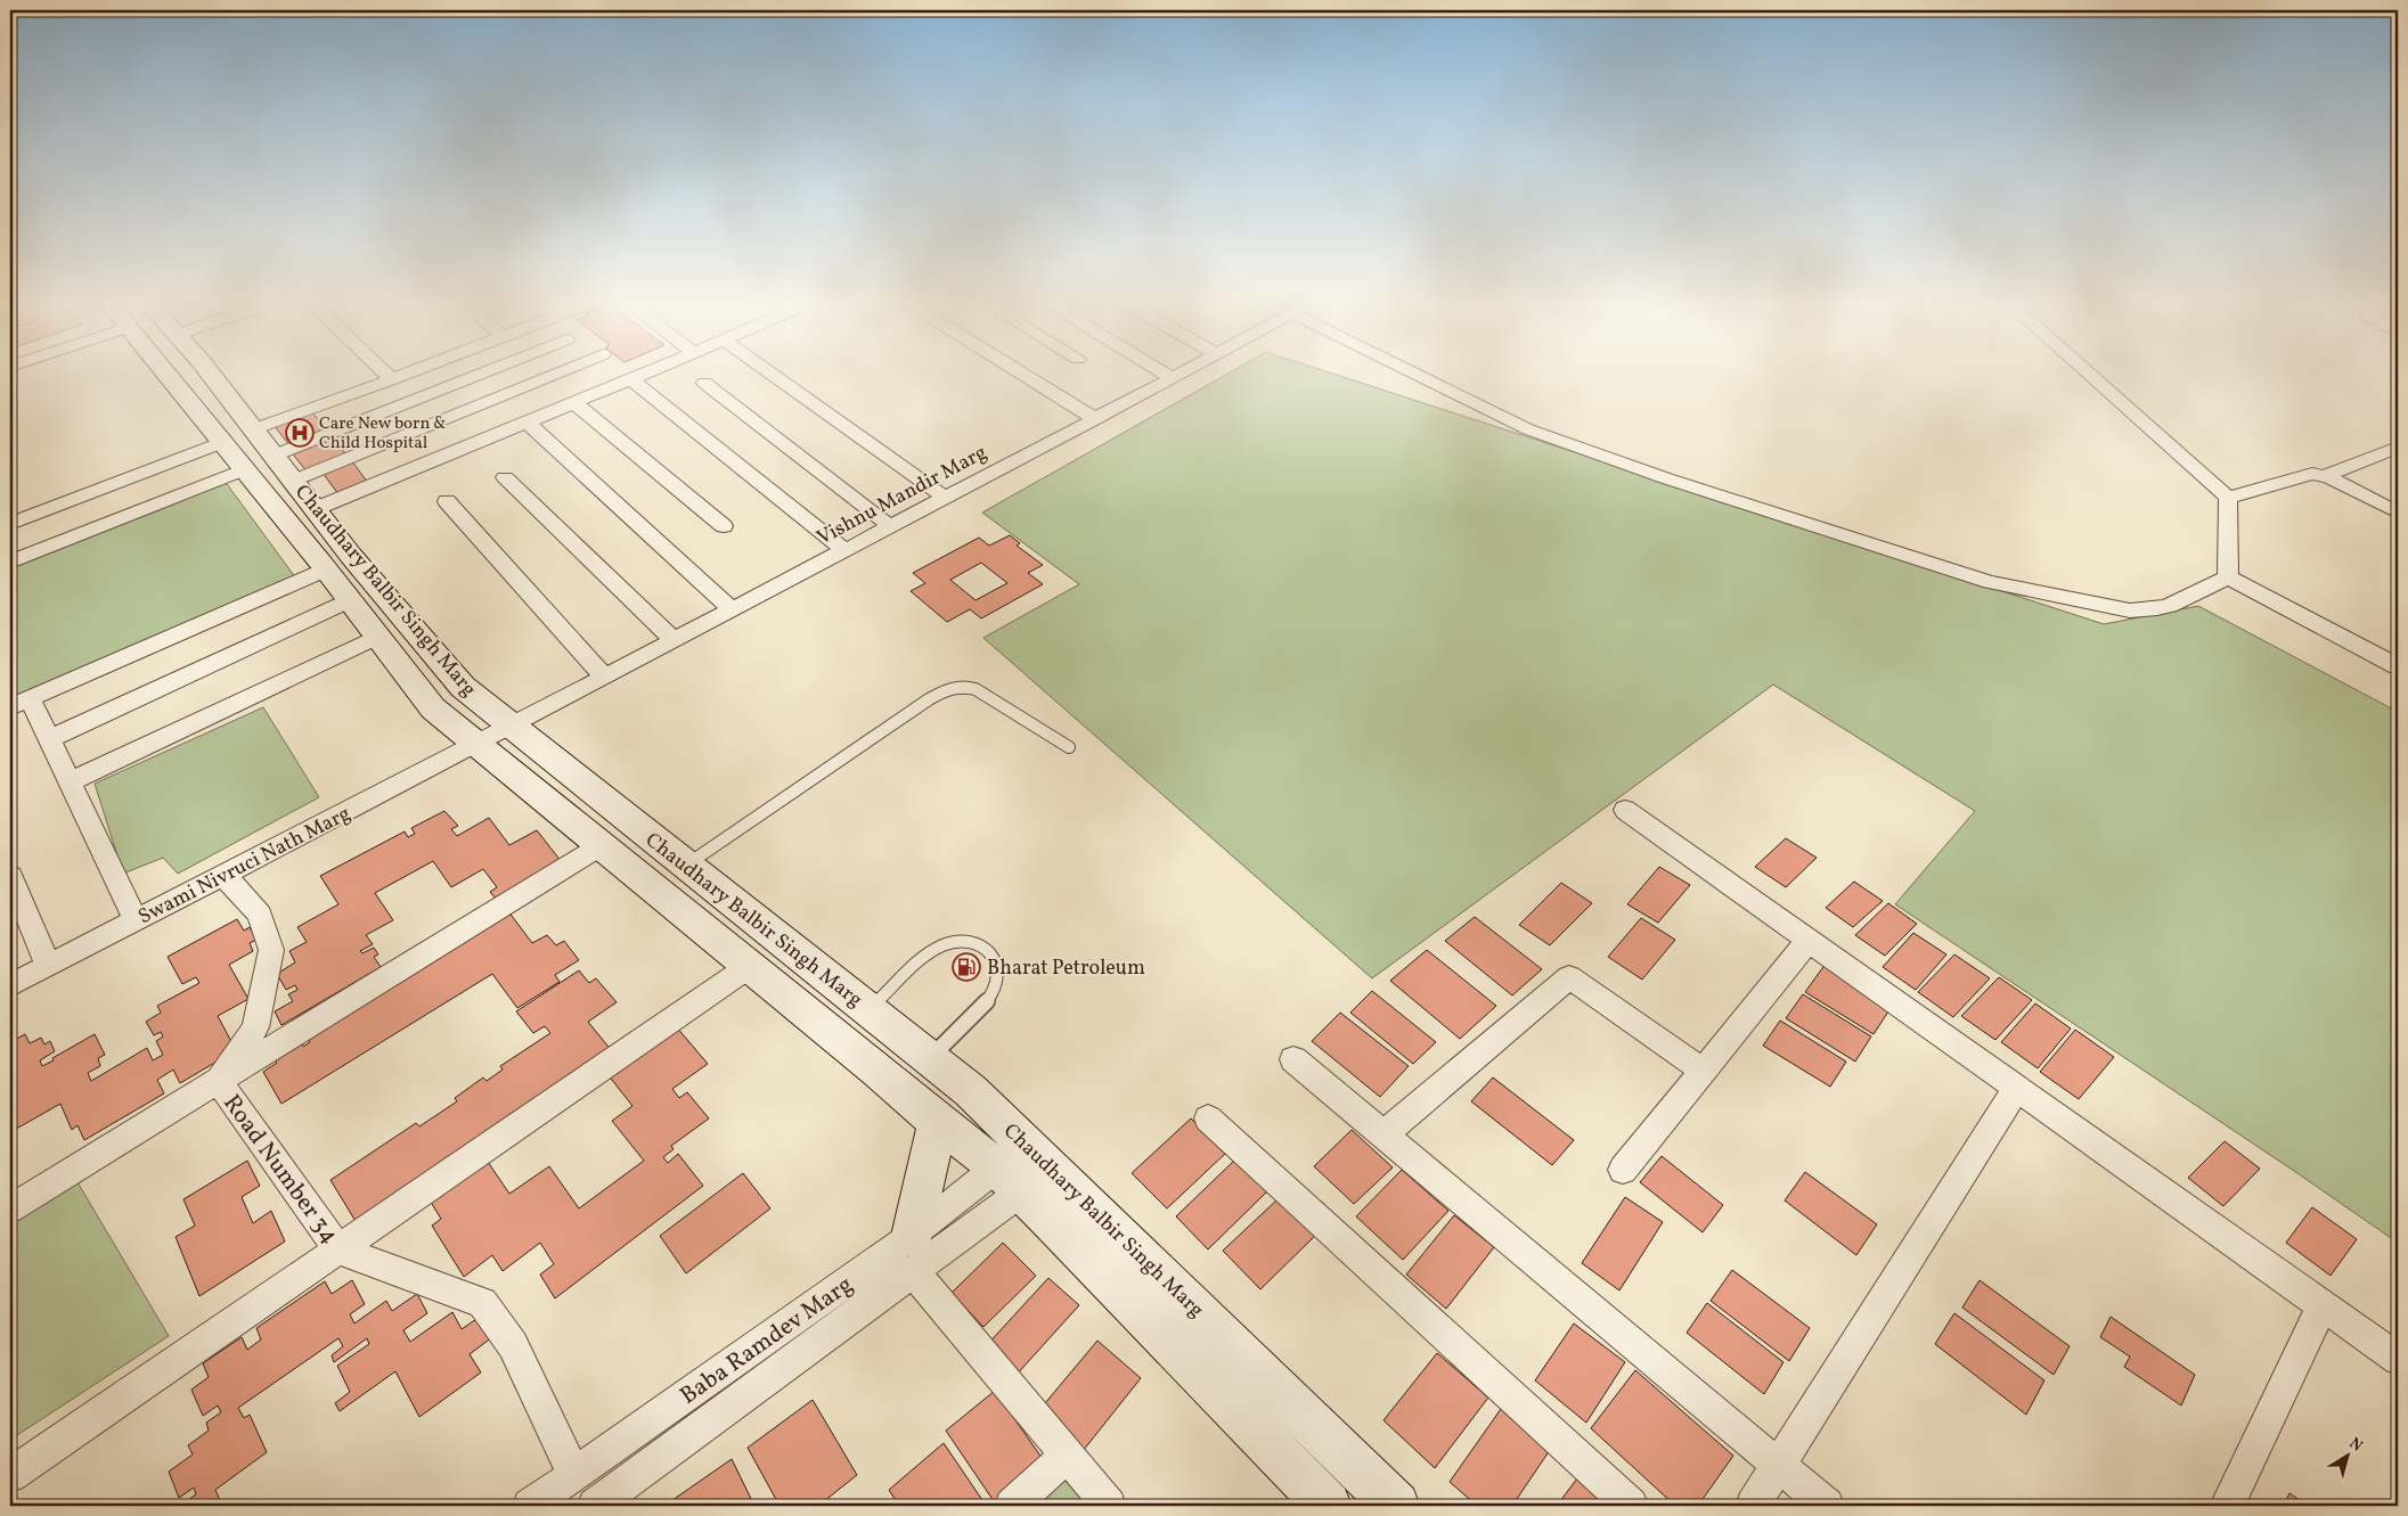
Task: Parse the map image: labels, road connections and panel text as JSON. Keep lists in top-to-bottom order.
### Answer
{
  "streets": {
    "street": [
      "Vishnu Mandir Marg",
      "Chaudhary Balbir Singh Marg",
      "Swami Nivruci Nath Marg",
      "Road Number 34",
      "Baba Ramdev Marg"
    ]
  },
  "crossings": [
    ["Vishnu Mandir Marg", "Chaudhary Balbir Singh Marg"],
    ["Vishnu Mandir Marg", "Swami Nivruci Nath Marg"],
    ["Chaudhary Balbir Singh Marg", "Swami Nivruci Nath Marg"],
    ["Chaudhary Balbir Singh Marg", "Baba Ramdev Marg"],
    ["Swami Nivruci Nath Marg", "Road Number 34"],
    ["Road Number 34", "Baba Ramdev Marg"]
  ],
  "places": {
    "hospital": ["Care New born & Child Hospital"],
    "fuel station": ["Bharat Petroleum"]
  },
  "north": "top right"
}
